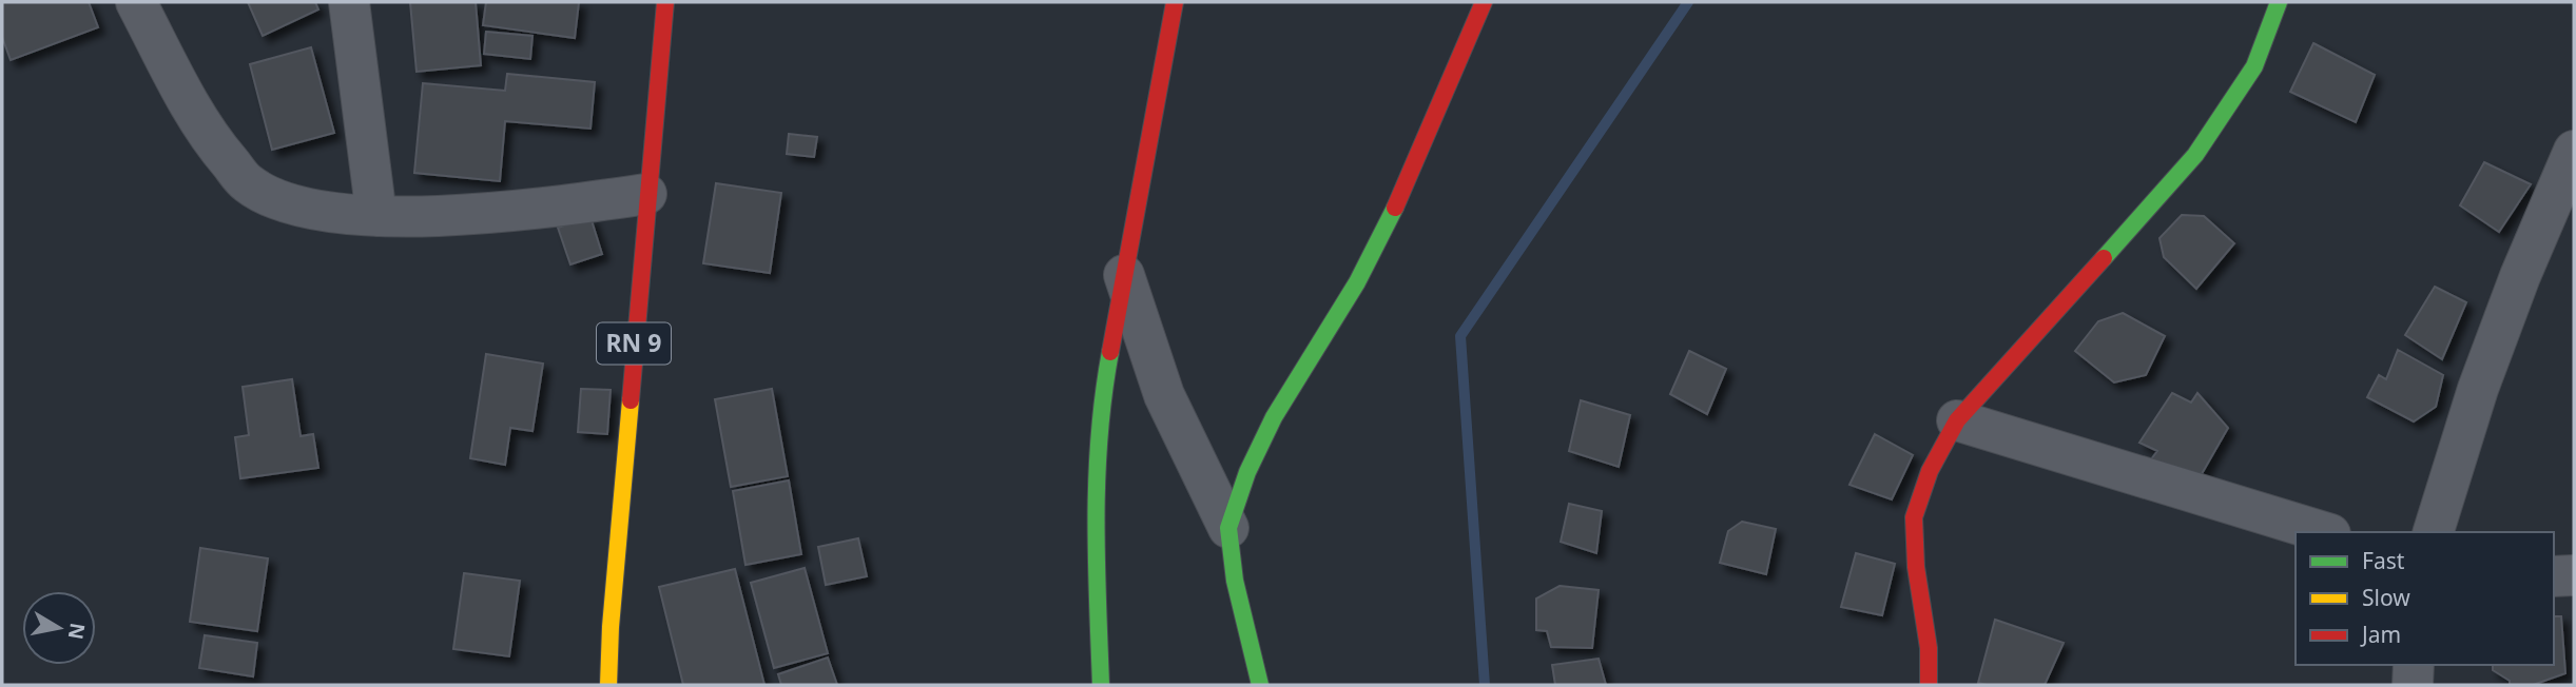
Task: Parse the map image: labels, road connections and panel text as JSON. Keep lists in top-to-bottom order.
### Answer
{
  "streets": {
    "street": ["RN 9"]
  },
  "legend": ["Fast", "Slow", "Jam"],
  "north": "right"
}
